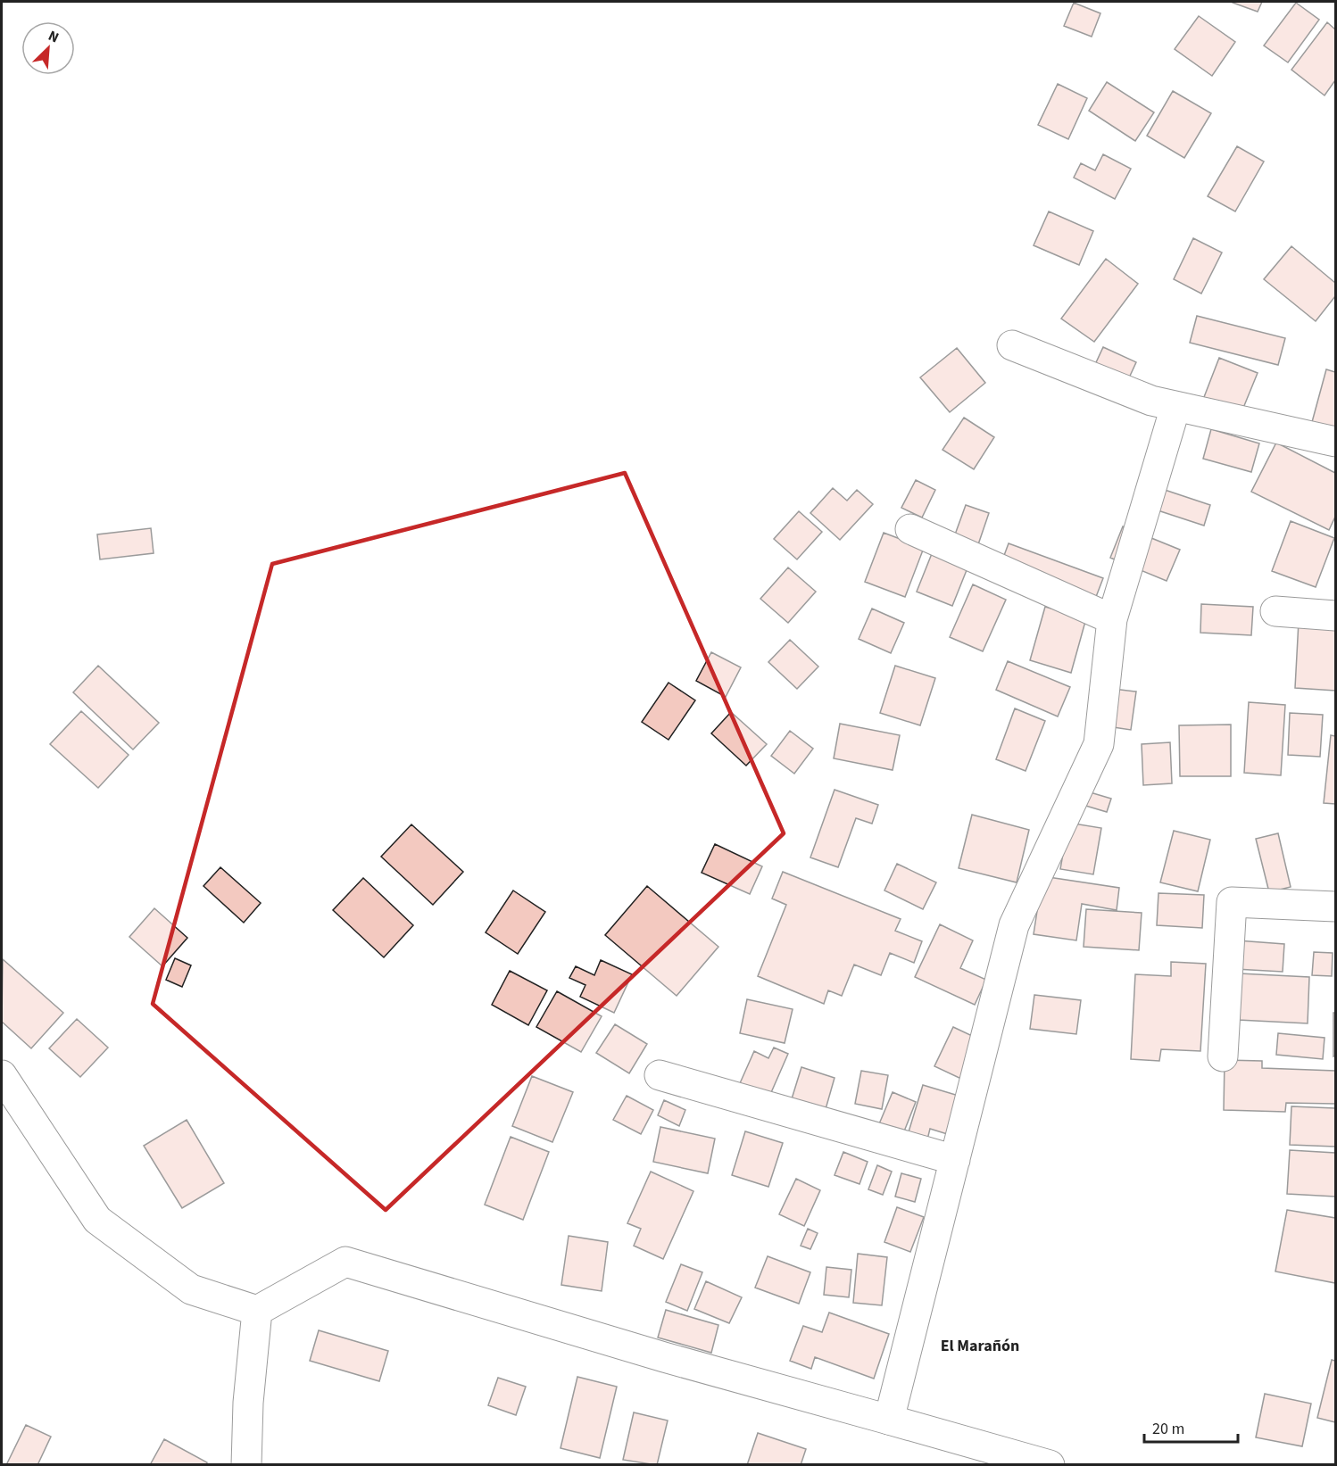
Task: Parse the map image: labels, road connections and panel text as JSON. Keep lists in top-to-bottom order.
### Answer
{
  "districts": ["El Marañón"],
  "scale_bar": "20 m",
  "north": "top right"
}
